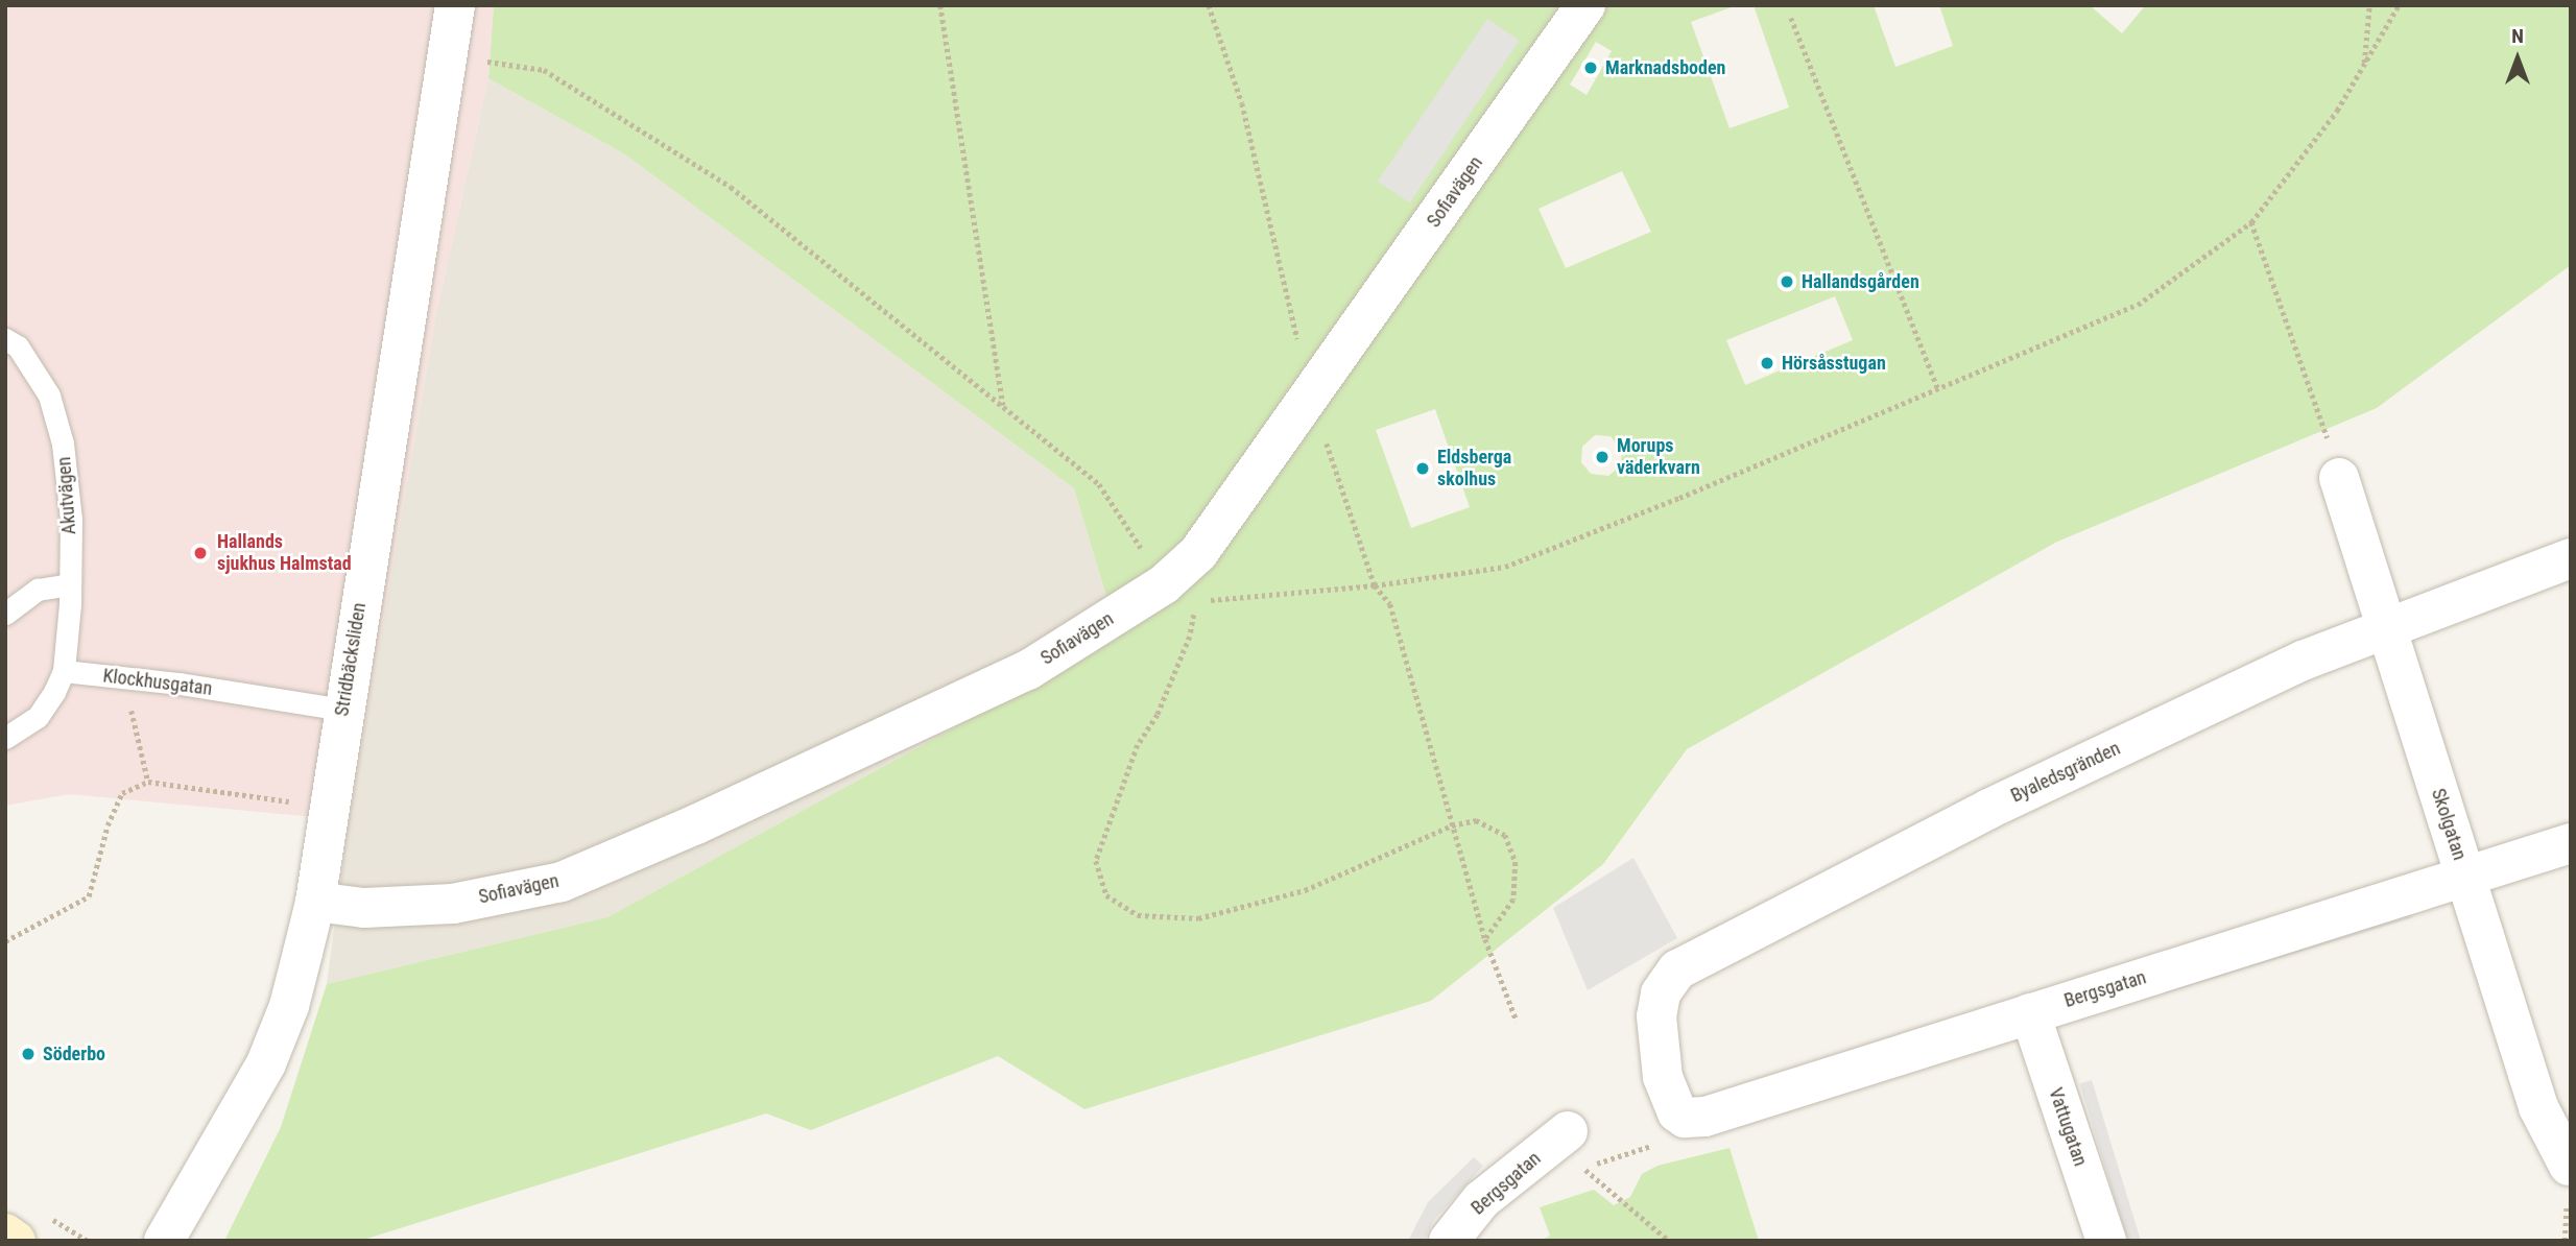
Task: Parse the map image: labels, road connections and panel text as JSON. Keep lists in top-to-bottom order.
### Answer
{
  "streets": {
    "street": [
      "Sofiavägen",
      "Stridbäcksliden",
      "Byaledsgränden",
      "Skolgatan",
      "Bergsgatan",
      "Vattugatan"
    ],
    "lane": ["Akutvägen", "Klockhusgatan"]
  },
  "crossings": [
    ["Sofiavägen", "Stridbäcksliden"],
    ["Akutvägen", "Klockhusgatan"],
    ["Stridbäcksliden", "Klockhusgatan"],
    ["Byaledsgränden", "Skolgatan"],
    ["Byaledsgränden", "Bergsgatan"],
    ["Skolgatan", "Bergsgatan"],
    ["Bergsgatan", "Vattugatan"]
  ],
  "places": [
    "Marknadsboden",
    "Hallandsgården",
    "Hörsåsstugan",
    "Morups väderkvarn",
    "Eldsberga skolhus",
    "Hallands sjukhus Halmstad",
    "Söderbo"
  ],
  "north": "top"
}
